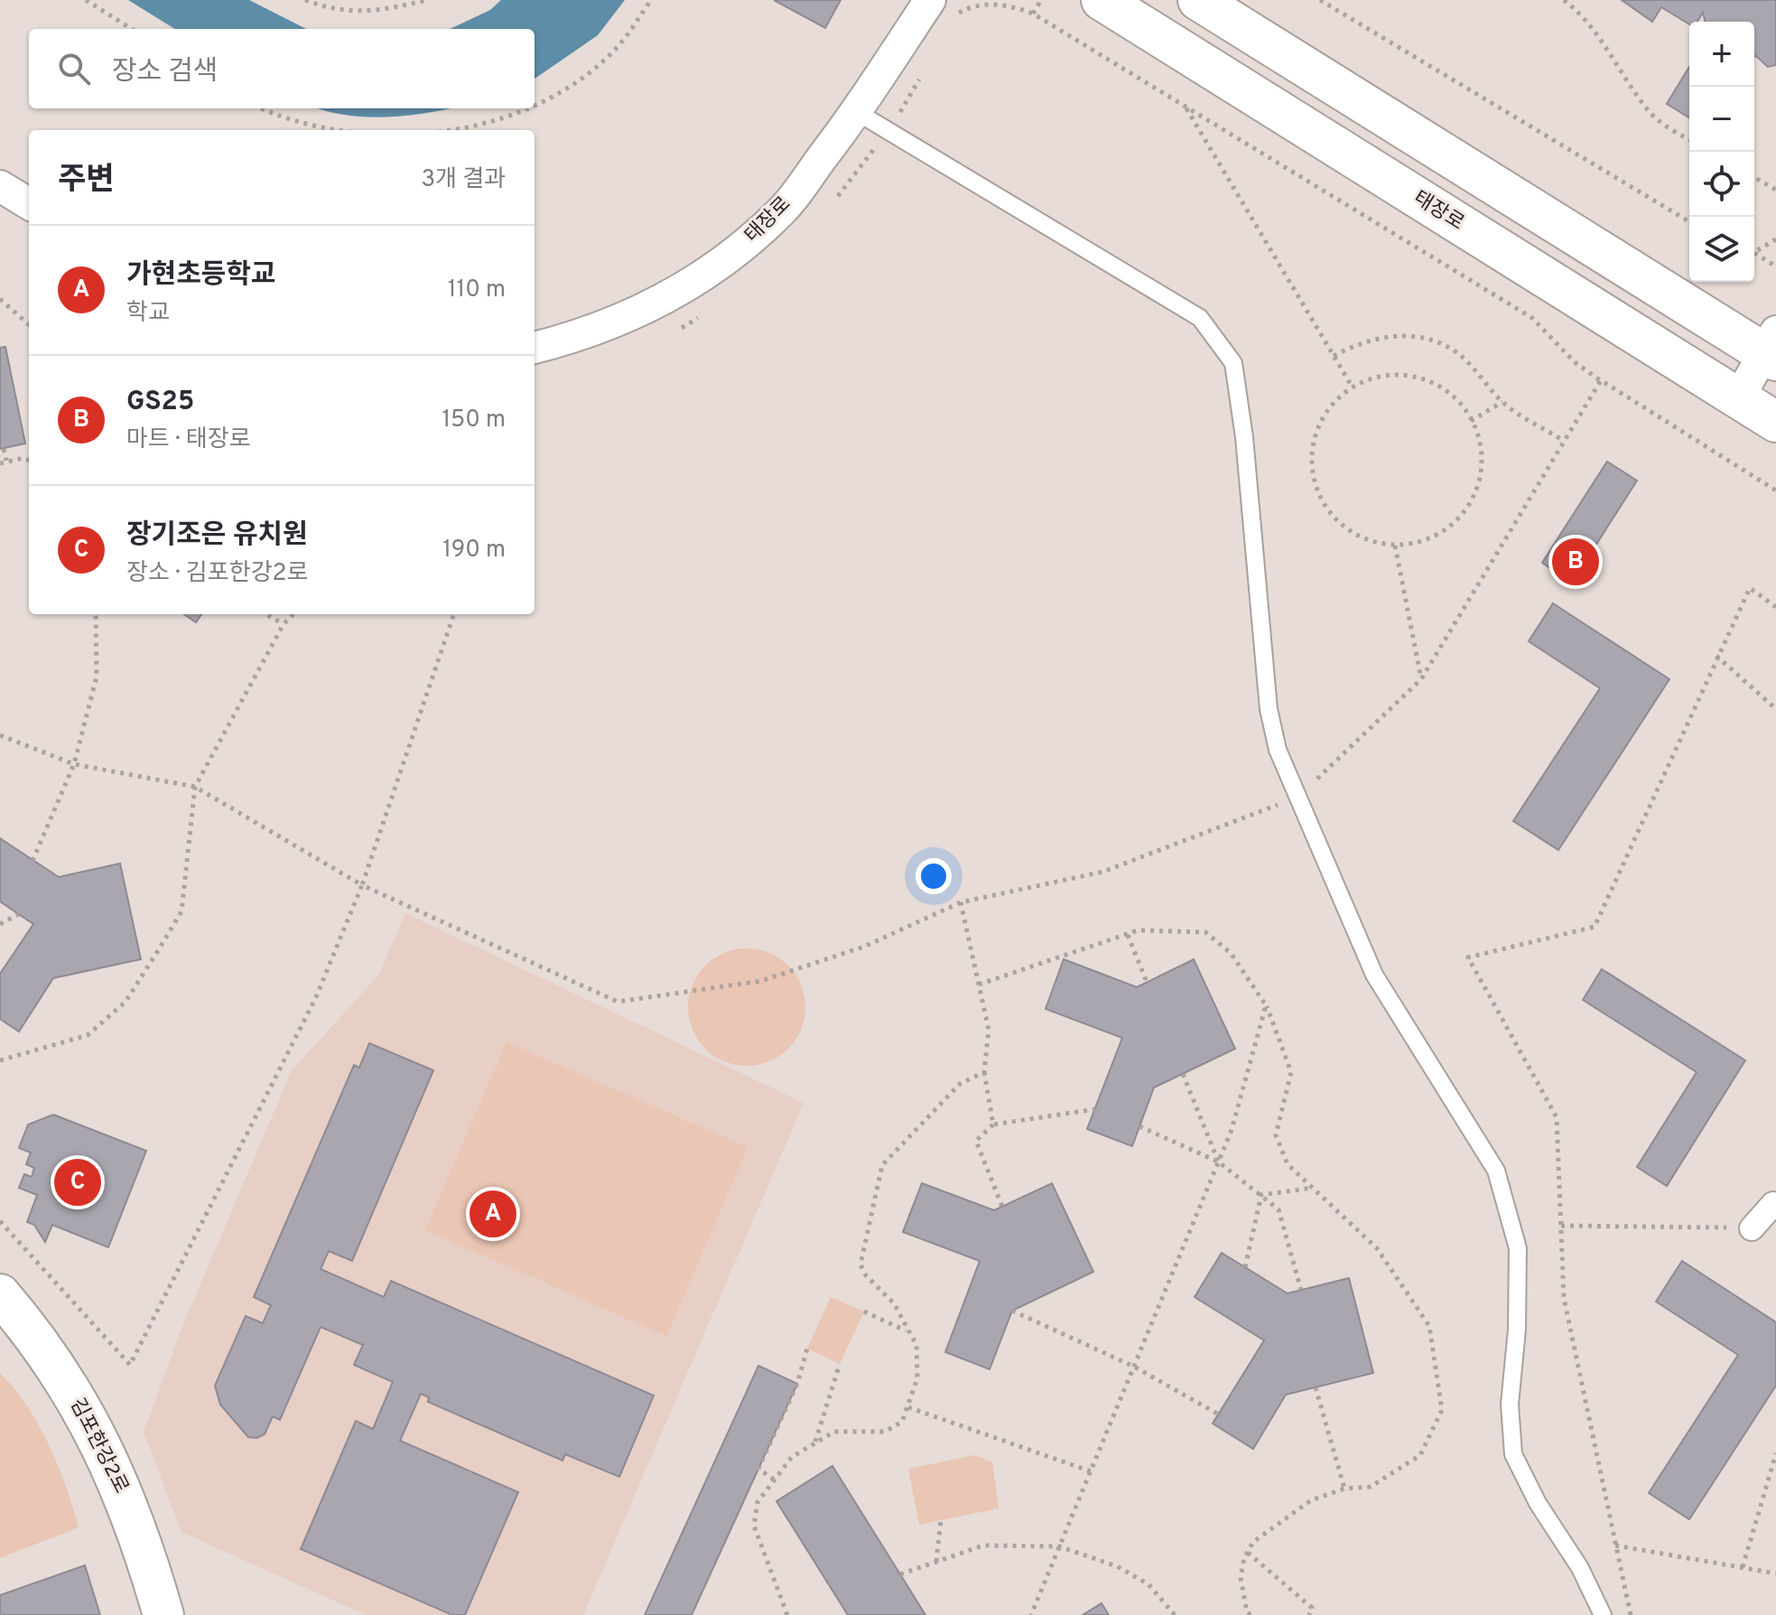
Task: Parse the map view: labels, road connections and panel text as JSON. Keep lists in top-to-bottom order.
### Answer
{
  "streets": {
    "street": ["태장로", "김포한강2로"]
  },
  "page": {
    "map_buttons": ["+", "−"],
    "search": "장소 검색",
    "heading": ["주변", "3개 결과"],
    "list": [
      {
        "mark": "A",
        "name": "가현초등학교",
        "note": "학교",
        "value": "110 m"
      },
      {
        "mark": "B",
        "name": "GS25",
        "note": "마트 · 태장로",
        "value": "150 m"
      },
      {
        "mark": "C",
        "name": "장기조은 유치원",
        "note": "장소 · 김포한강2로",
        "value": "190 m"
      }
    ],
    "pins": ["B", "C", "A"]
  }
}
